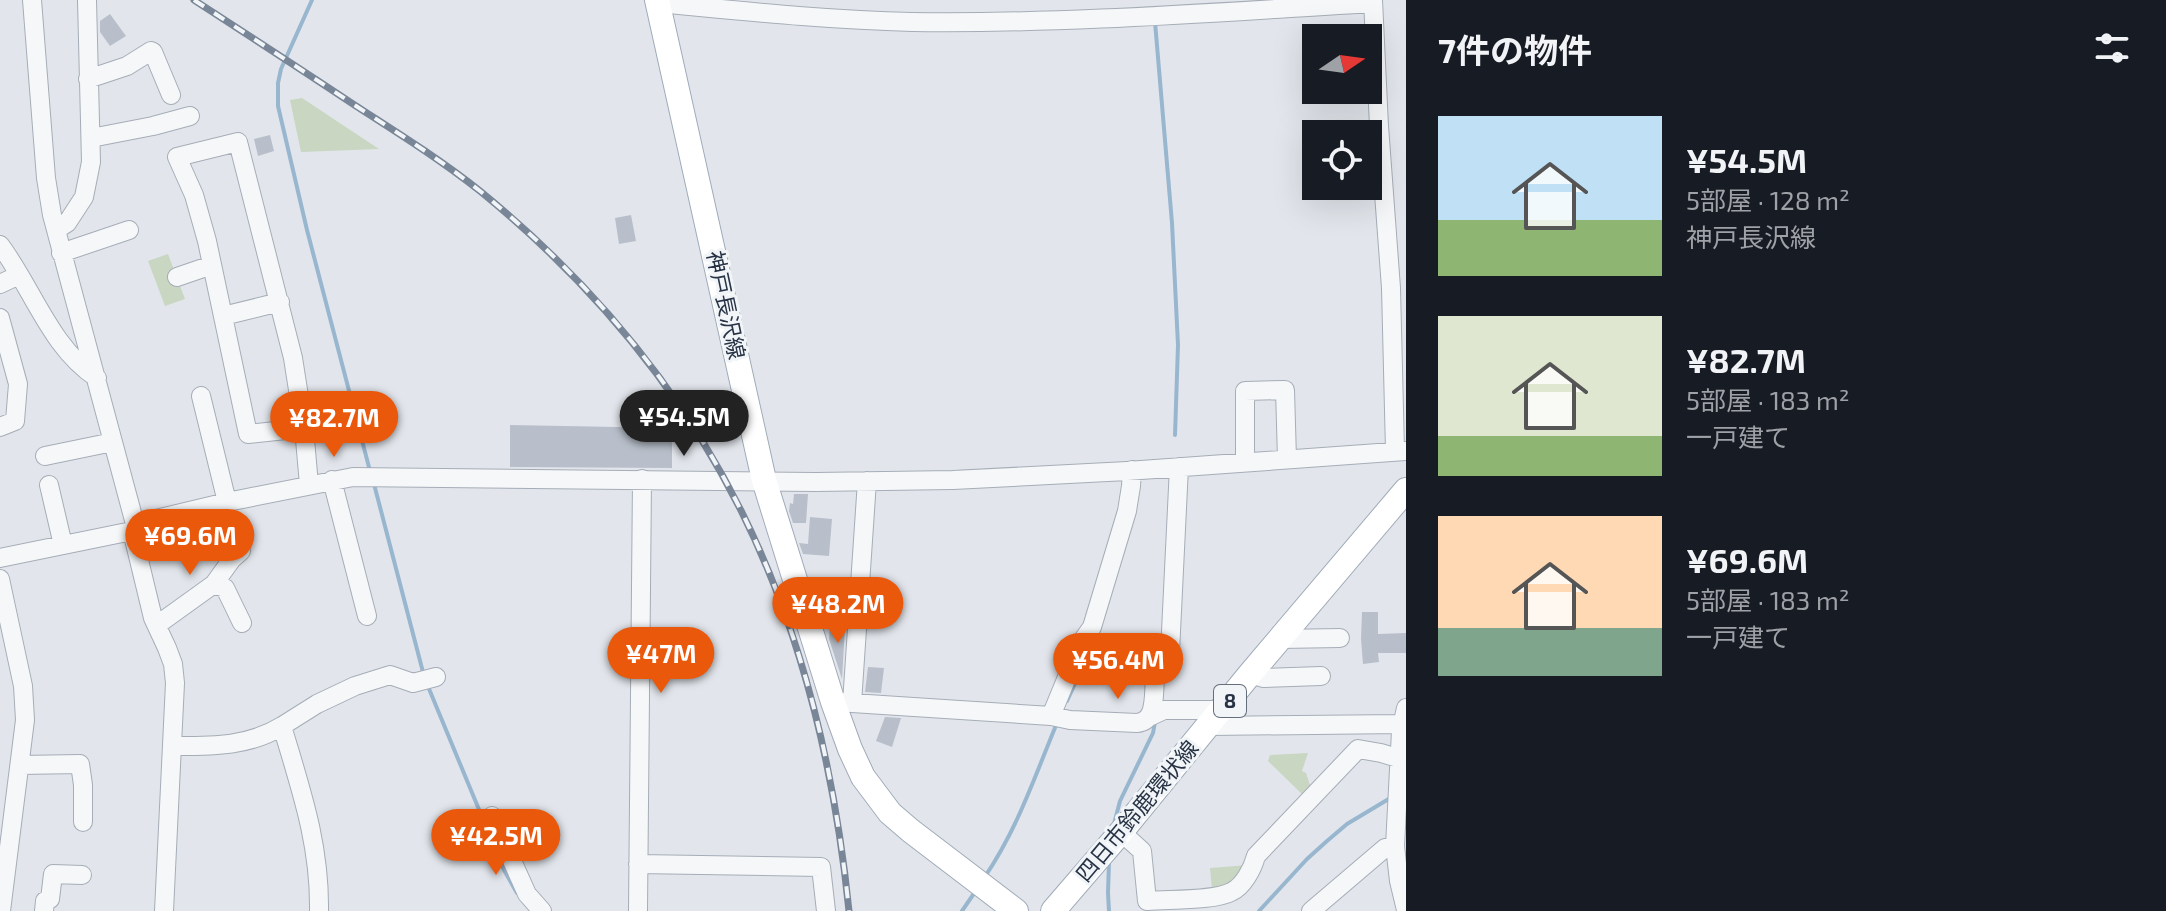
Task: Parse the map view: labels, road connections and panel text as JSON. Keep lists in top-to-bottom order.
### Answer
{
  "streets": {
    "main road": ["神戸長沢線", "8", "四日市鈴鹿環状線"]
  },
  "north": "right",
  "page": {
    "heading": "7件の物件",
    "list": [
      {
        "name": "¥54.5M",
        "note": "5部屋 · 128 m² · 神戸長沢線"
      },
      {
        "name": "¥82.7M",
        "note": "5部屋 · 183 m² · 一戸建て"
      },
      {
        "name": "¥69.6M",
        "note": "5部屋 · 183 m² · 一戸建て"
      }
    ],
    "price": [
      "¥54.5M",
      "¥82.7M",
      "¥69.6M",
      "¥48.2M",
      "¥47M",
      "¥56.4M",
      "¥42.5M"
    ]
  }
}
